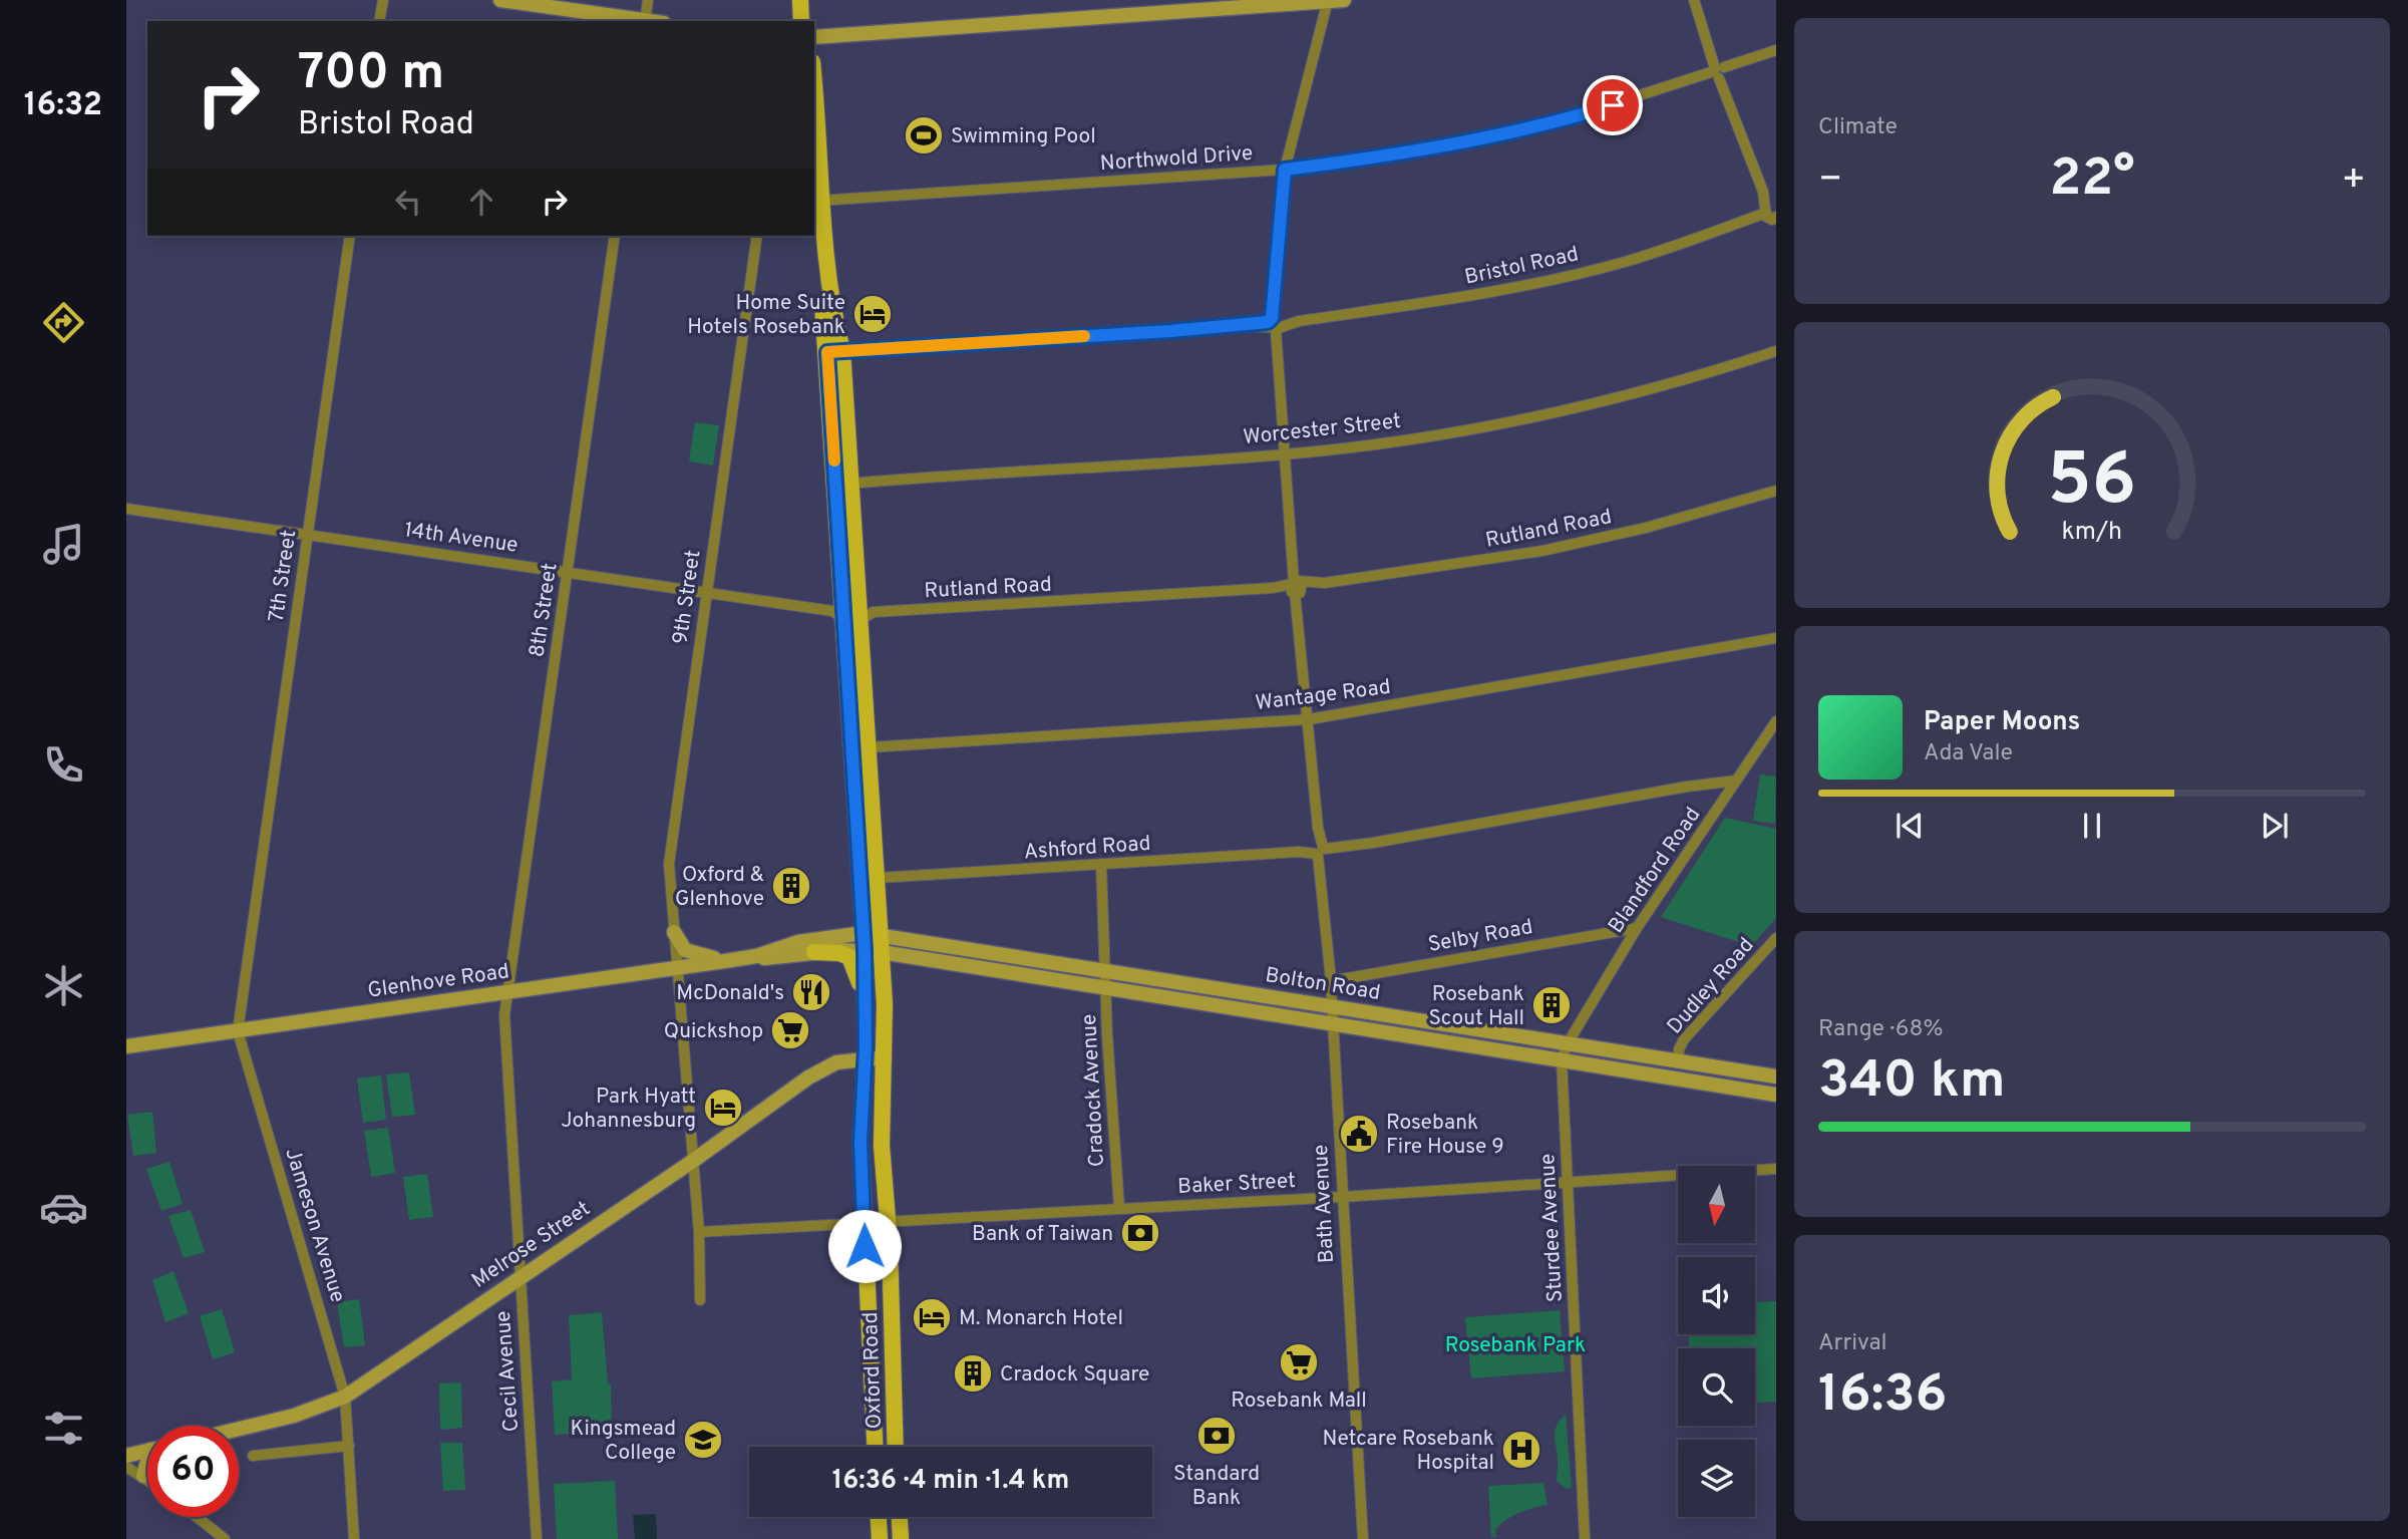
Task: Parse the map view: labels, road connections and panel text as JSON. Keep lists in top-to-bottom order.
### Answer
{
  "streets": {
    "main road": [
      "Glenhove Road",
      "Bolton Road",
      "Melrose Street",
      "Oxford Road"
    ],
    "street": [
      "Northwold Drive",
      "Bristol Road",
      "Worcester Street",
      "Rutland Road",
      "14th Avenue",
      "7th Street",
      "9th Street",
      "8th Street",
      "Wantage Road",
      "Ashford Road",
      "Blandford Road",
      "Selby Road",
      "Dudley Road",
      "Cradock Avenue",
      "Baker Street",
      "Bath Avenue",
      "Jameson Avenue",
      "Sturdee Avenue",
      "Cecil Avenue"
    ]
  },
  "crossings": [
    ["Northwold Drive", "Bath Avenue"],
    ["Northwold Drive", "Oxford Road"],
    ["Bristol Road", "Bath Avenue"],
    ["Bristol Road", "Oxford Road"],
    ["Worcester Street", "Bath Avenue"],
    ["Worcester Street", "Oxford Road"],
    ["Rutland Road", "Bath Avenue"],
    ["Rutland Road", "Oxford Road"],
    ["14th Avenue", "7th Street"],
    ["14th Avenue", "9th Street"],
    ["14th Avenue", "8th Street"],
    ["14th Avenue", "Oxford Road"],
    ["7th Street", "Jameson Avenue"],
    ["9th Street", "Glenhove Road"],
    ["9th Street", "Baker Street"],
    ["9th Street", "Melrose Street"],
    ["8th Street", "Glenhove Road"],
    ["8th Street", "Cecil Avenue"],
    ["Wantage Road", "Bath Avenue"],
    ["Wantage Road", "Oxford Road"],
    ["Ashford Road", "Blandford Road"],
    ["Ashford Road", "Cradock Avenue"],
    ["Ashford Road", "Bath Avenue"],
    ["Ashford Road", "Oxford Road"],
    ["Blandford Road", "Selby Road"],
    ["Blandford Road", "Bolton Road"],
    ["Blandford Road", "Sturdee Avenue"],
    ["Selby Road", "Bath Avenue"],
    ["Glenhove Road", "Bolton Road"],
    ["Glenhove Road", "Jameson Avenue"],
    ["Glenhove Road", "Oxford Road"],
    ["Glenhove Road", "Cecil Avenue"],
    ["Bolton Road", "Dudley Road"],
    ["Bolton Road", "Cradock Avenue"],
    ["Bolton Road", "Bath Avenue"],
    ["Bolton Road", "Sturdee Avenue"],
    ["Bolton Road", "Oxford Road"],
    ["Cradock Avenue", "Baker Street"],
    ["Baker Street", "Bath Avenue"],
    ["Baker Street", "Sturdee Avenue"],
    ["Baker Street", "Oxford Road"],
    ["Jameson Avenue", "Melrose Street"],
    ["Melrose Street", "Oxford Road"],
    ["Melrose Street", "Cecil Avenue"]
  ],
  "parks": ["Rosebank Park"],
  "places": {
    "sports": ["Swimming Pool"],
    "hotel": ["Home Suite Hotels Rosebank", "Park Hyatt Johannesburg", "M. Monarch Hotel"],
    "building": ["Oxford & Glenhove", "Rosebank Scout Hall", "Cradock Square"],
    "restaurant": ["McDonald's"],
    "supermarket": ["Quickshop", "Rosebank Mall"],
    "public building": ["Rosebank Fire House 9"],
    "bank": ["Bank of Taiwan", "Standard Bank"],
    "school or university": ["Kingsmead College"],
    "hospital": ["Netcare Rosebank Hospital"]
  },
  "north": "bottom",
  "page": {
    "tabs": "16:32",
    "tile": [
      "Climate",
      ["Range · 68%", "340 km"],
      ["Arrival", "16:36"]
    ],
    "turn": ["700 m", "Bristol Road"],
    "heat": ["−", "22°", "+"],
    "song": ["Paper Moons", "Ada Vale"],
    "limit": "60",
    "trip": "16:36 · 4 min · 1.4 km",
    "gauge": ["56", "km/h"]
  }
}
